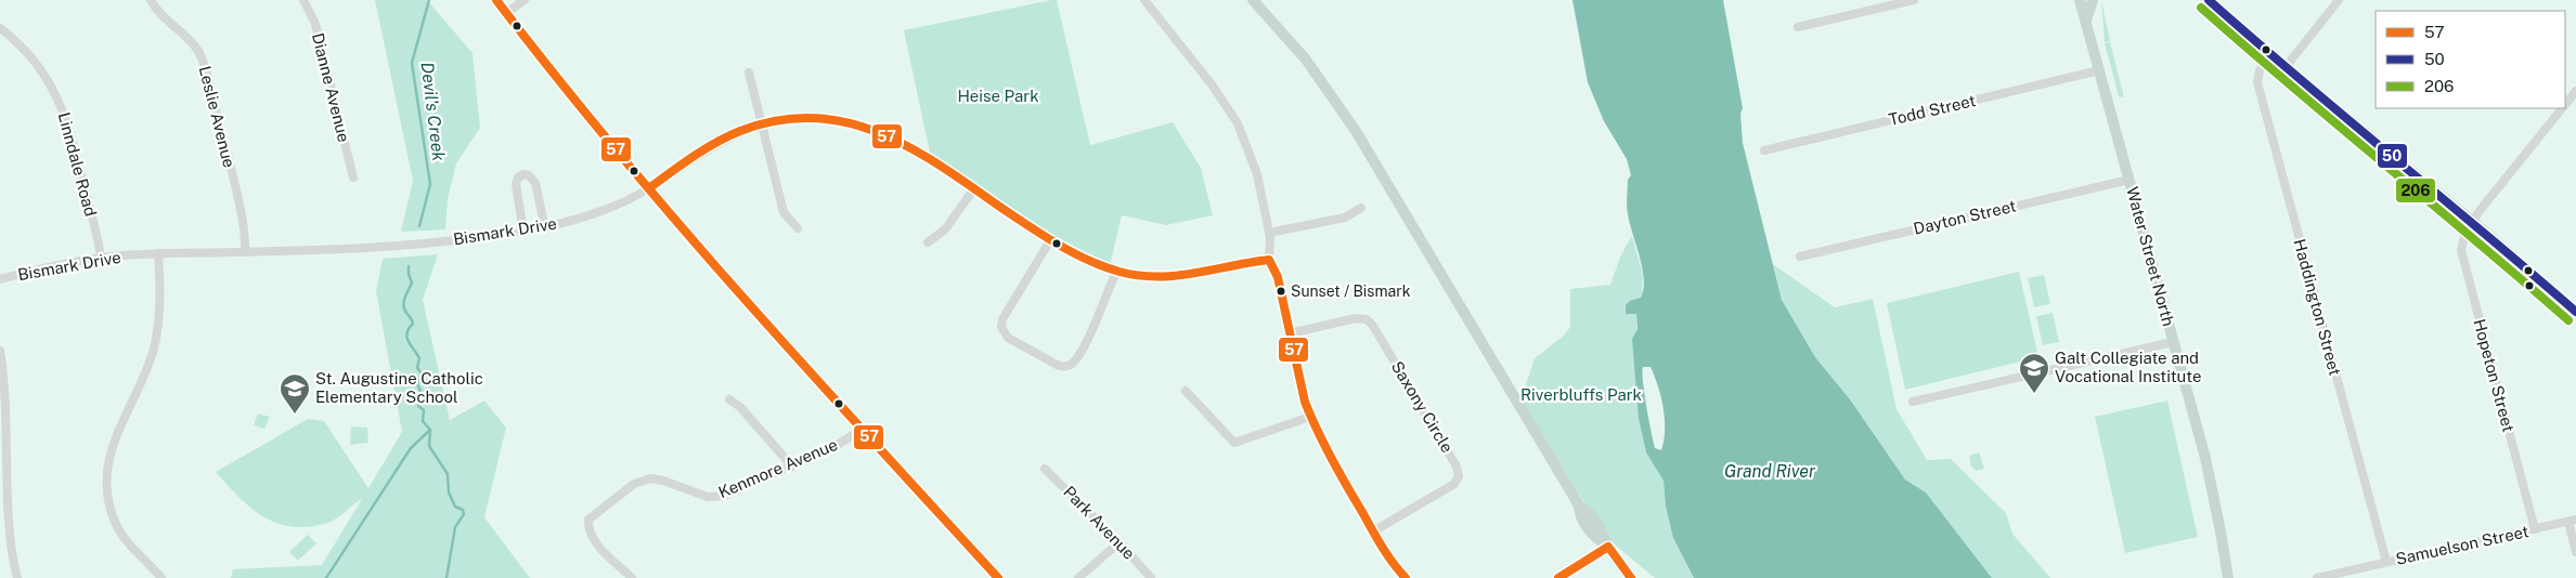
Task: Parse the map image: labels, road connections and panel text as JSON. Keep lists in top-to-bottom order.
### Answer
{
  "streets": {
    "main road": ["Water Street North"],
    "street": [
      "Dianne Avenue",
      "Todd Street",
      "Leslie Avenue",
      "Linndale Road",
      "Dayton Street",
      "Bismark Drive",
      "Haddington Street",
      "Hopeton Street",
      "Saxony Circle",
      "Kenmore Avenue",
      "Park Avenue",
      "Samuelson Street"
    ]
  },
  "crossings": [
    ["Todd Street", "Water Street North"],
    ["Leslie Avenue", "Bismark Drive"],
    ["Linndale Road", "Bismark Drive"],
    ["Dayton Street", "Water Street North"],
    ["Haddington Street", "Samuelson Street"],
    ["Hopeton Street", "Samuelson Street"]
  ],
  "water": ["Devil's Creek", "Grand River"],
  "parks": ["Heise Park", "Riverbluffs Park"],
  "places": {
    "other": ["Sunset / Bismark"],
    "school or university": ["Galt Collegiate and Vocational Institute", "St. Augustine Catholic Elementary School"]
  },
  "lines": ["transit line 57", "transit line 50", "transit line 206"],
  "legend": ["57", "50", "206"]
}
